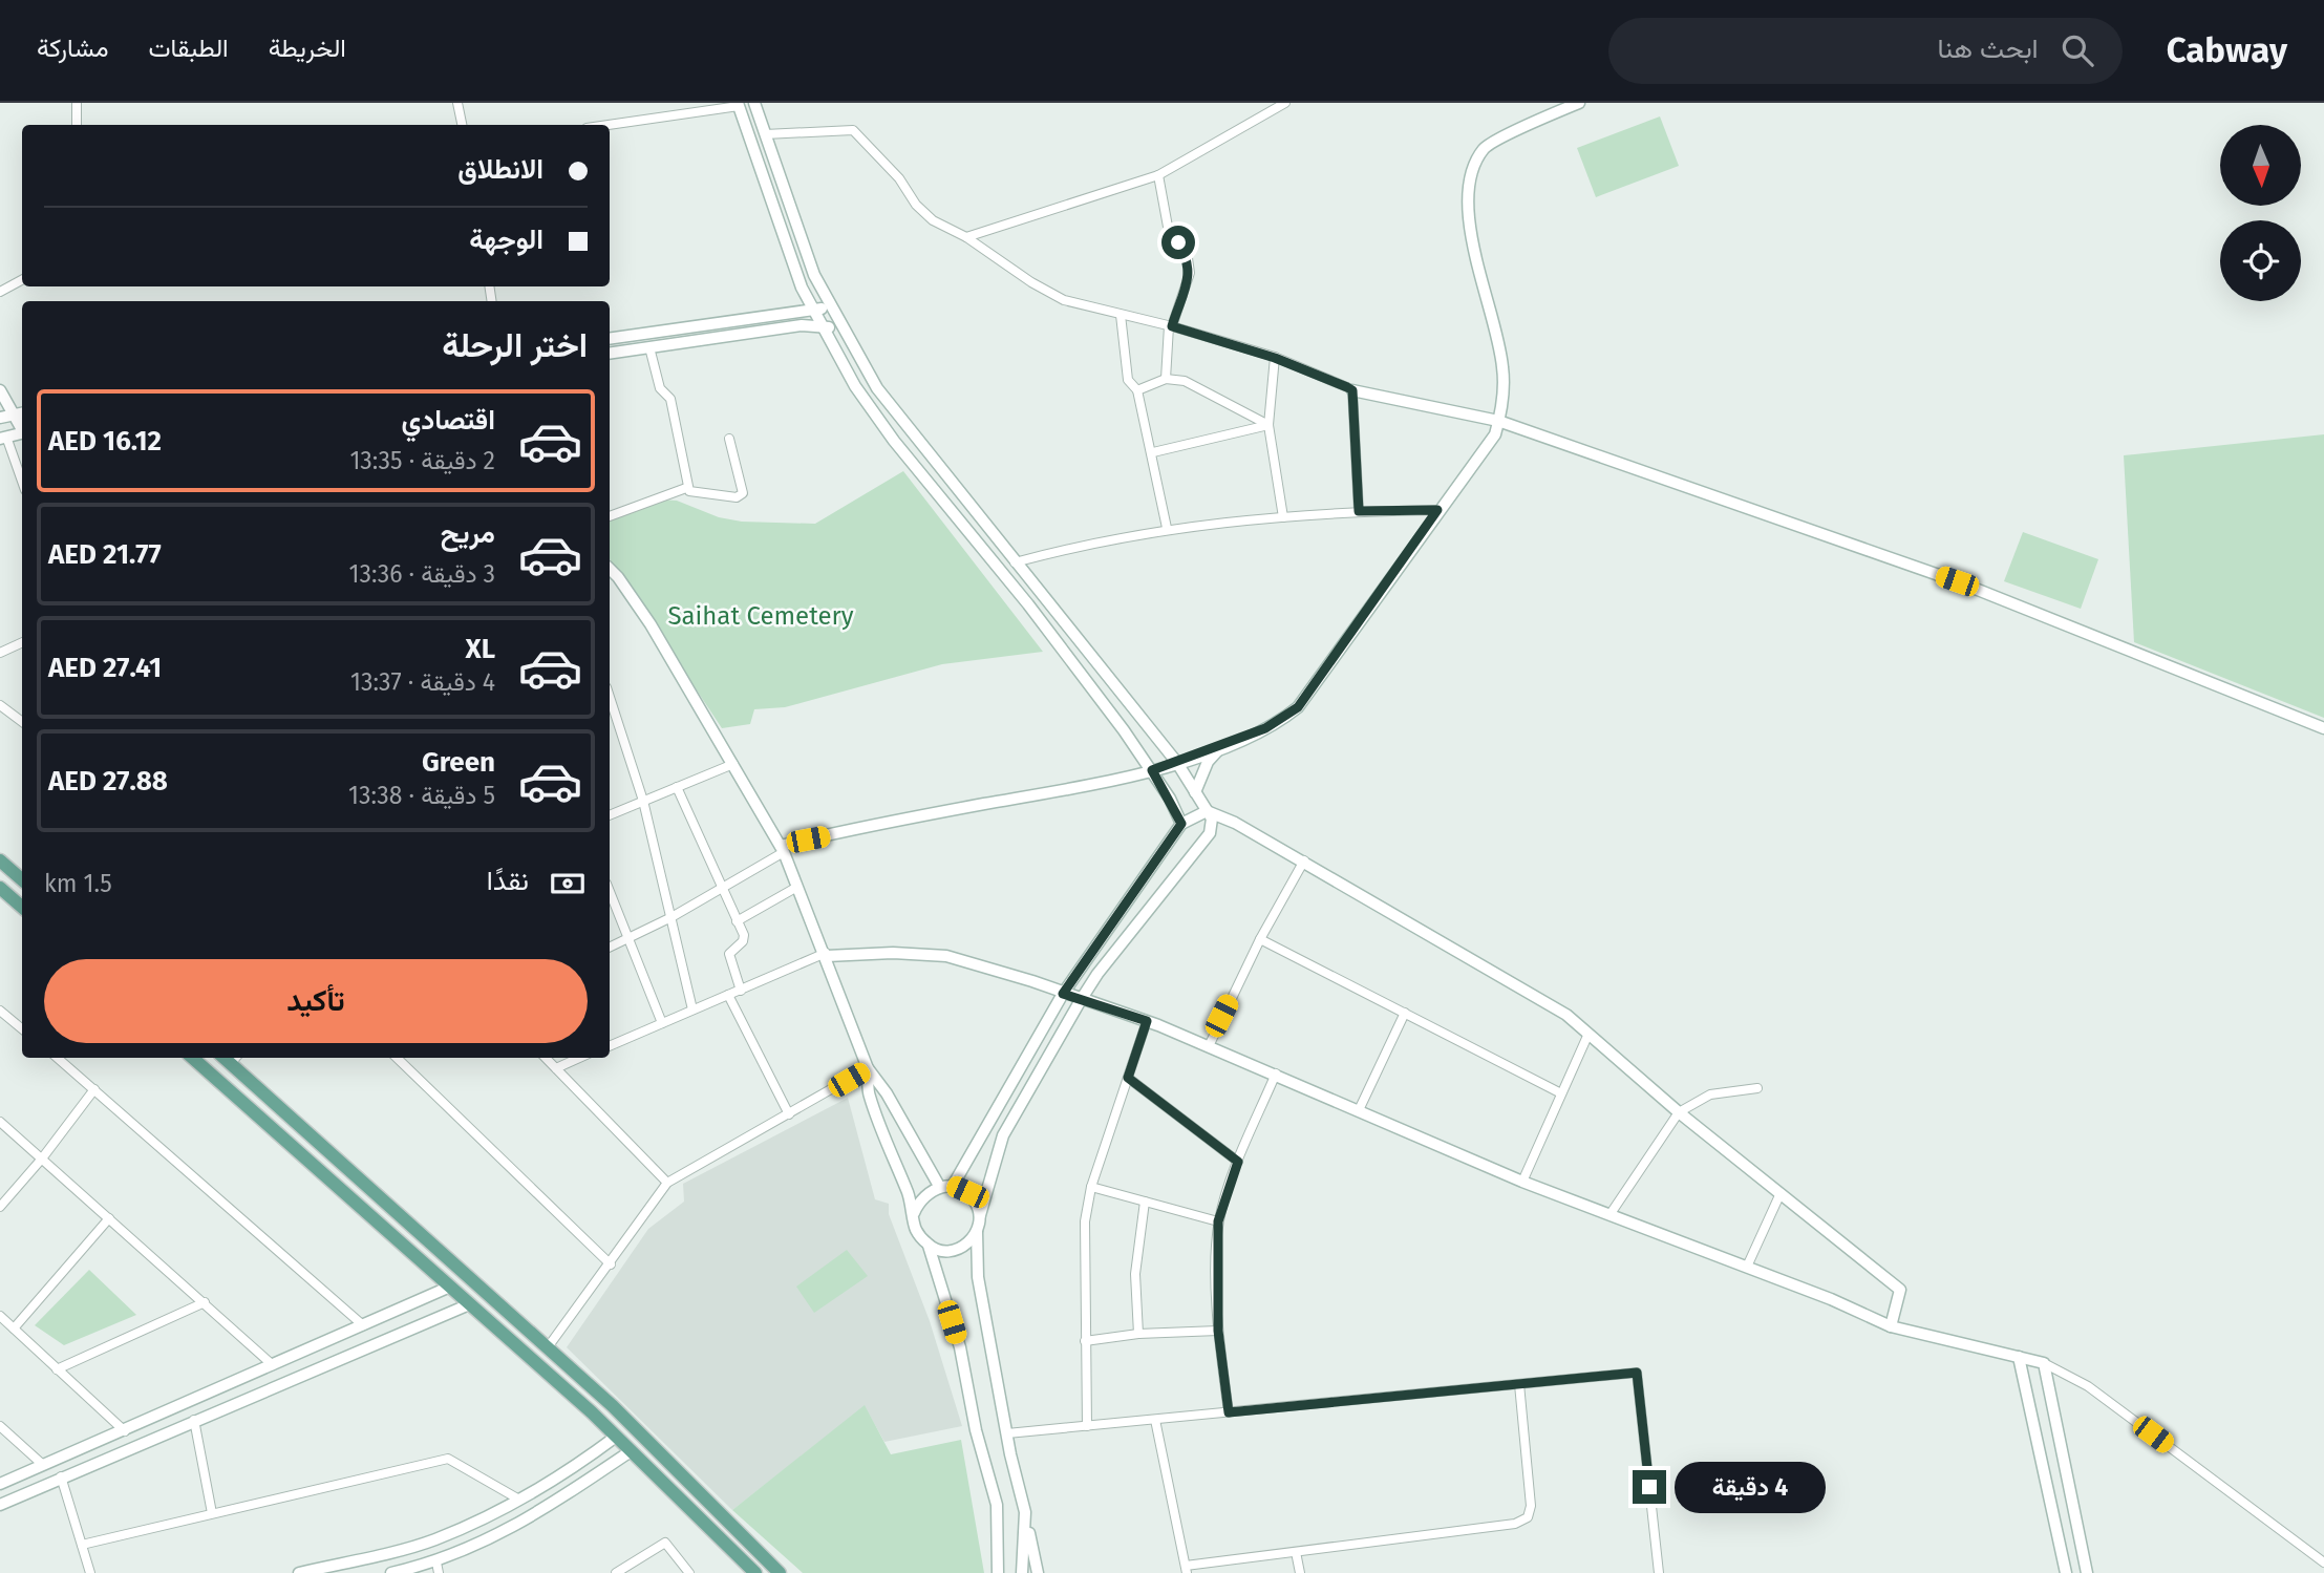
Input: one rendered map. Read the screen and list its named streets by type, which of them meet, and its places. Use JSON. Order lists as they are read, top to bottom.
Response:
{
  "parks": ["Saihat Cemetery"],
  "north": "bottom",
  "page": {
    "header": "Cabway",
    "search": "ابحث هنا",
    "nav": ["الخريطة", "الطبقات", "مشاركة"],
    "banner": ["الانطلاق", "الوجهة"],
    "heading": "اختر الرحلة",
    "list": [
      {
        "name": "اقتصادي",
        "note": "2 دقيقة · 13:35",
        "value": "AED 16.12"
      },
      {
        "name": "مريح",
        "note": "3 دقيقة · 13:36",
        "value": "AED 21.77"
      },
      {
        "name": "XL",
        "note": "4 دقيقة · 13:37",
        "value": "AED 27.41"
      },
      {
        "name": "Green",
        "note": "5 دقيقة · 13:38",
        "value": "AED 27.88"
      }
    ],
    "pay": ["نقدًا", "1.5 km"],
    "buttons": "تأكيد",
    "bubble": "4 دقيقة"
  }
}
